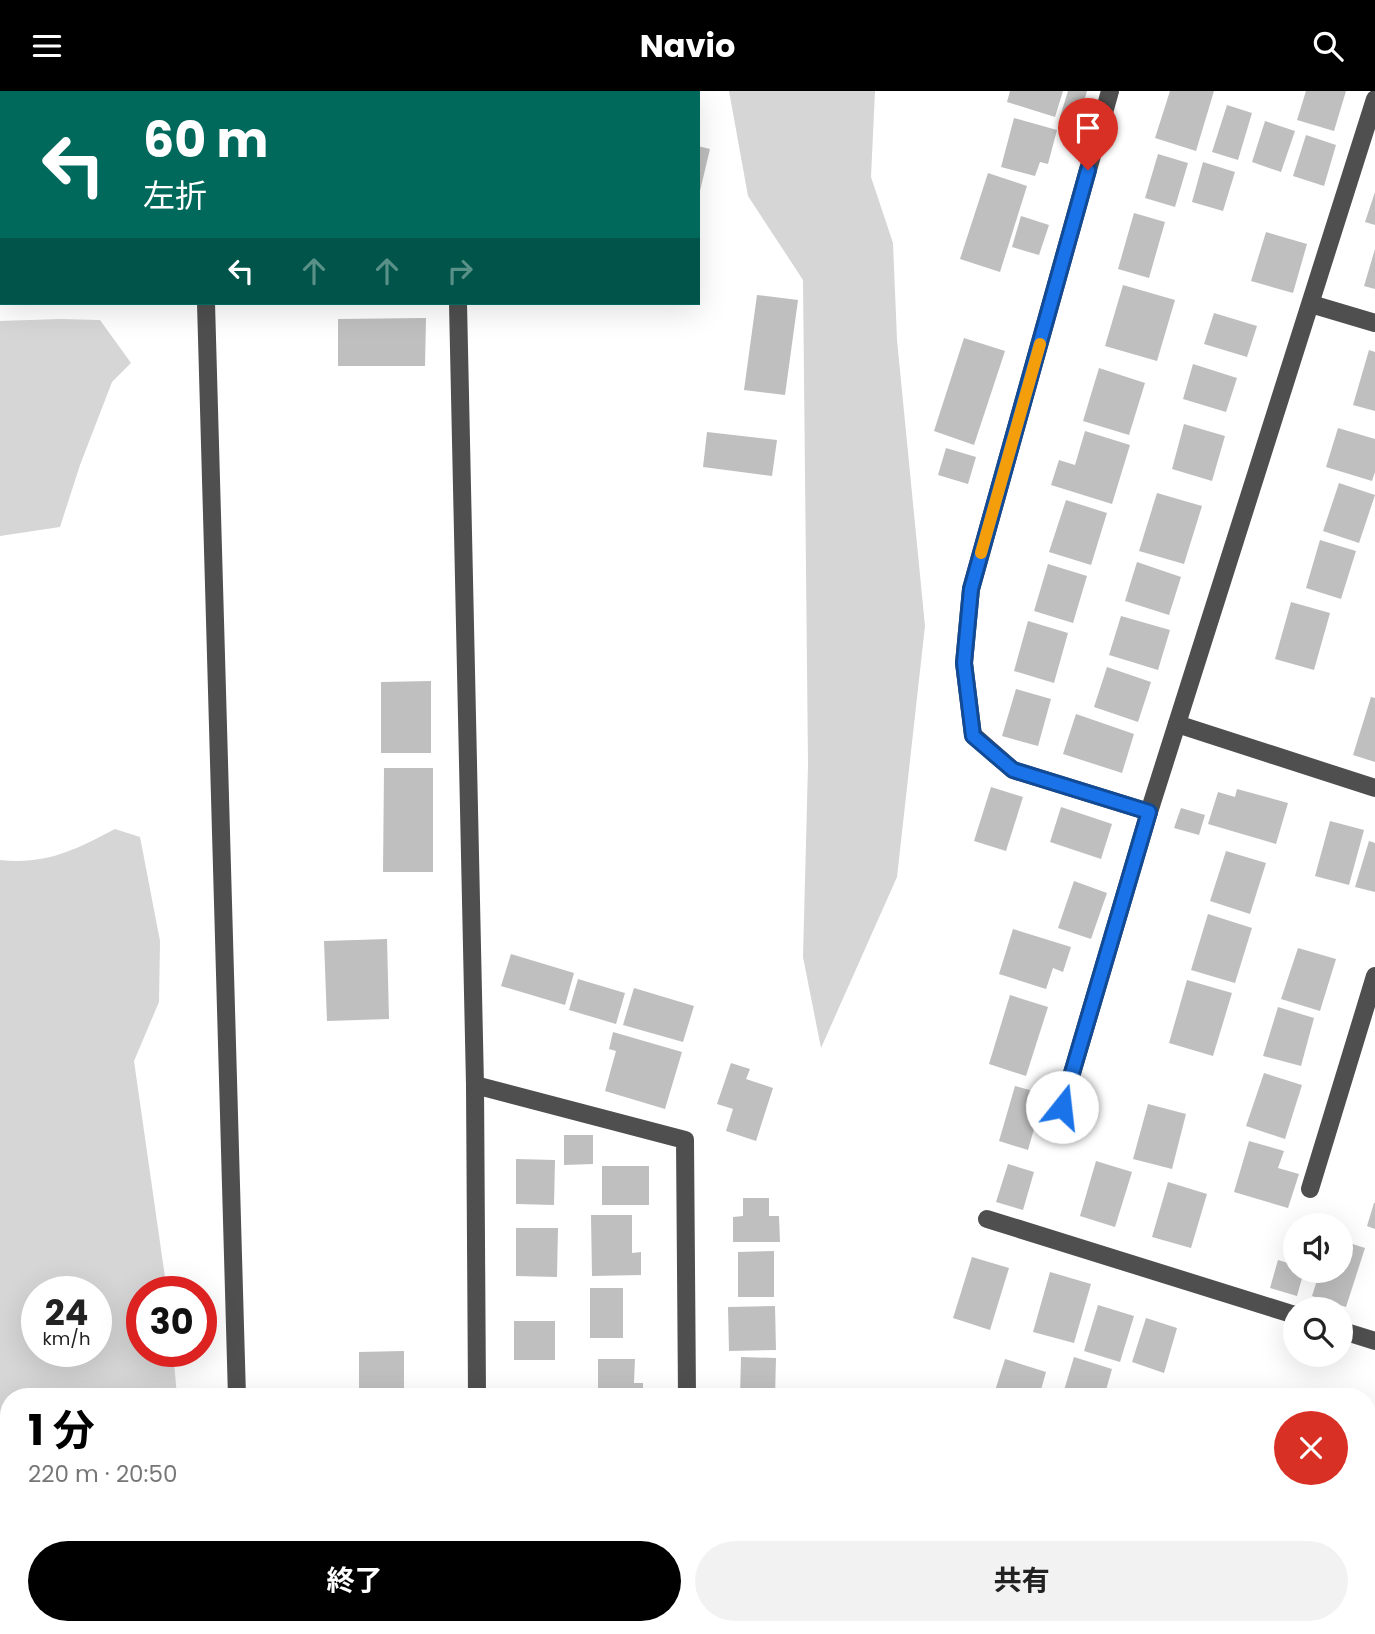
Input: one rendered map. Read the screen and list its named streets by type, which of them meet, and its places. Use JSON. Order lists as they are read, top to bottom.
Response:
{
  "page": {
    "header": "Navio",
    "turn": ["60 m", "左折"],
    "speed": "24 km/h",
    "limit": "30",
    "heading": ["1 分", "220 m · 20:50"],
    "buttons": ["終了", "共有"]
  }
}
